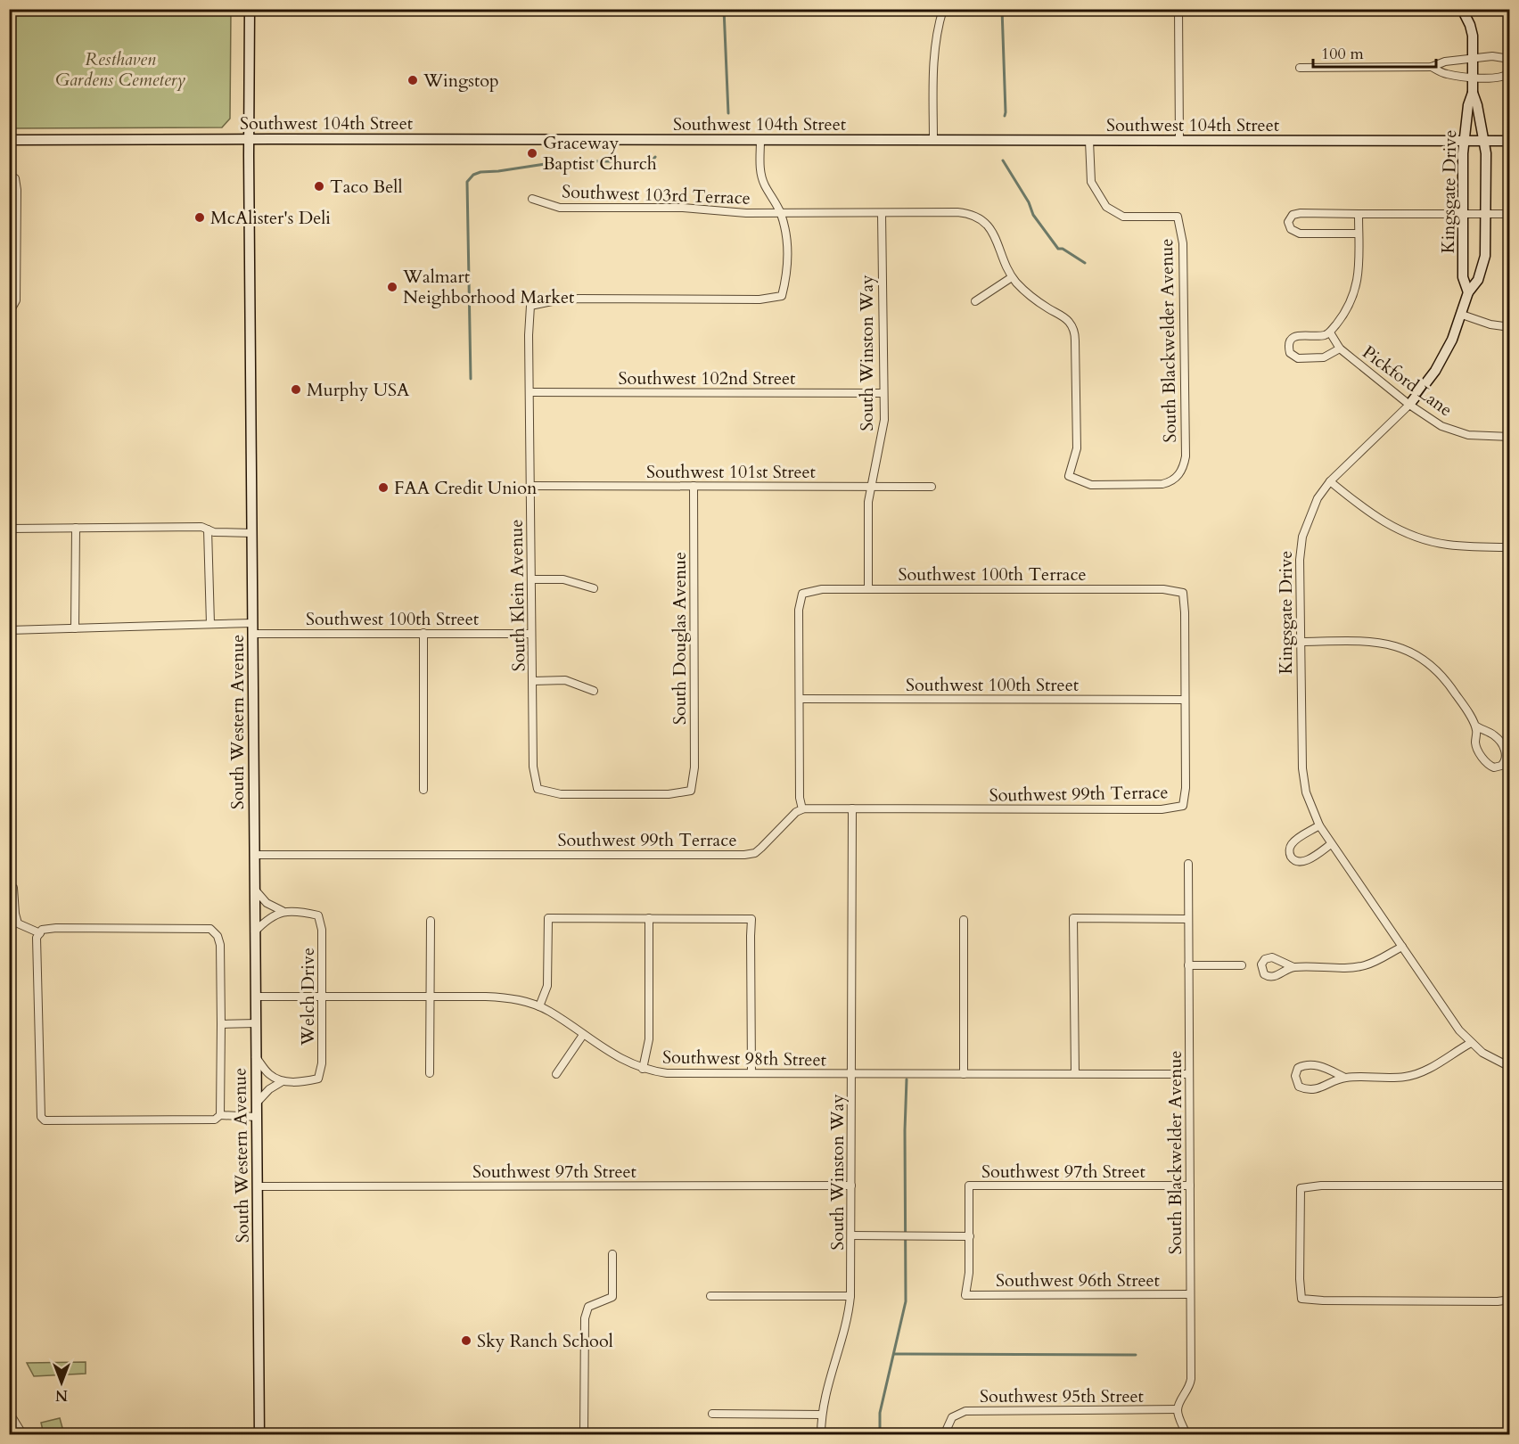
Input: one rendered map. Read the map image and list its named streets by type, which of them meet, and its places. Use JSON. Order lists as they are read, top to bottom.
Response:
{
  "streets": {
    "main road": ["Southwest 104th Street", "Kingsgate Drive", "South Western Avenue"],
    "street": [
      "Southwest 103rd Terrace",
      "South Blackwelder Avenue",
      "South Winston Way",
      "Southwest 102nd Street",
      "Pickford Lane",
      "Southwest 101st Street",
      "Southwest 100th Terrace",
      "South Klein Avenue",
      "Southwest 100th Street",
      "South Douglas Avenue",
      "Southwest 99th Terrace",
      "Welch Drive",
      "Southwest 98th Street",
      "Southwest 97th Street",
      "Southwest 96th Street",
      "Southwest 95th Street"
    ]
  },
  "crossings": [
    ["Southwest 104th Street", "Kingsgate Drive"],
    ["Southwest 104th Street", "South Blackwelder Avenue"],
    ["Southwest 104th Street", "South Western Avenue"],
    ["Kingsgate Drive", "Pickford Lane"],
    ["Southwest 103rd Terrace", "South Blackwelder Avenue"],
    ["Southwest 103rd Terrace", "South Winston Way"],
    ["Southwest 103rd Terrace", "South Klein Avenue"],
    ["South Blackwelder Avenue", "Southwest 98th Street"],
    ["South Blackwelder Avenue", "Southwest 97th Street"],
    ["South Blackwelder Avenue", "Southwest 96th Street"],
    ["South Blackwelder Avenue", "Southwest 95th Street"],
    ["South Winston Way", "Southwest 102nd Street"],
    ["South Winston Way", "Southwest 101st Street"],
    ["South Winston Way", "Southwest 100th Terrace"],
    ["South Winston Way", "Southwest 99th Terrace"],
    ["South Winston Way", "Southwest 98th Street"],
    ["South Winston Way", "Southwest 97th Street"],
    ["Southwest 102nd Street", "South Klein Avenue"],
    ["Southwest 101st Street", "South Klein Avenue"],
    ["Southwest 101st Street", "South Douglas Avenue"],
    ["Southwest 100th Terrace", "Southwest 100th Street"],
    ["Southwest 100th Terrace", "Southwest 99th Terrace"],
    ["South Klein Avenue", "Southwest 100th Street"],
    ["South Klein Avenue", "South Douglas Avenue"],
    ["Southwest 100th Street", "South Western Avenue"],
    ["Southwest 100th Street", "Southwest 99th Terrace"],
    ["South Western Avenue", "Southwest 99th Terrace"],
    ["South Western Avenue", "Southwest 98th Street"],
    ["South Western Avenue", "Southwest 97th Street"],
    ["Welch Drive", "Southwest 98th Street"],
    ["Southwest 97th Street", "Southwest 96th Street"]
  ],
  "parks": ["Resthaven Gardens Cemetery"],
  "places": [
    "Wingstop",
    "Graceway Baptist Church",
    "Taco Bell",
    "McAlister's Deli",
    "Walmart Neighborhood Market",
    "Murphy USA",
    "FAA Credit Union",
    "Sky Ranch School"
  ],
  "scale_bar": "100 m",
  "north": "bottom"
}
